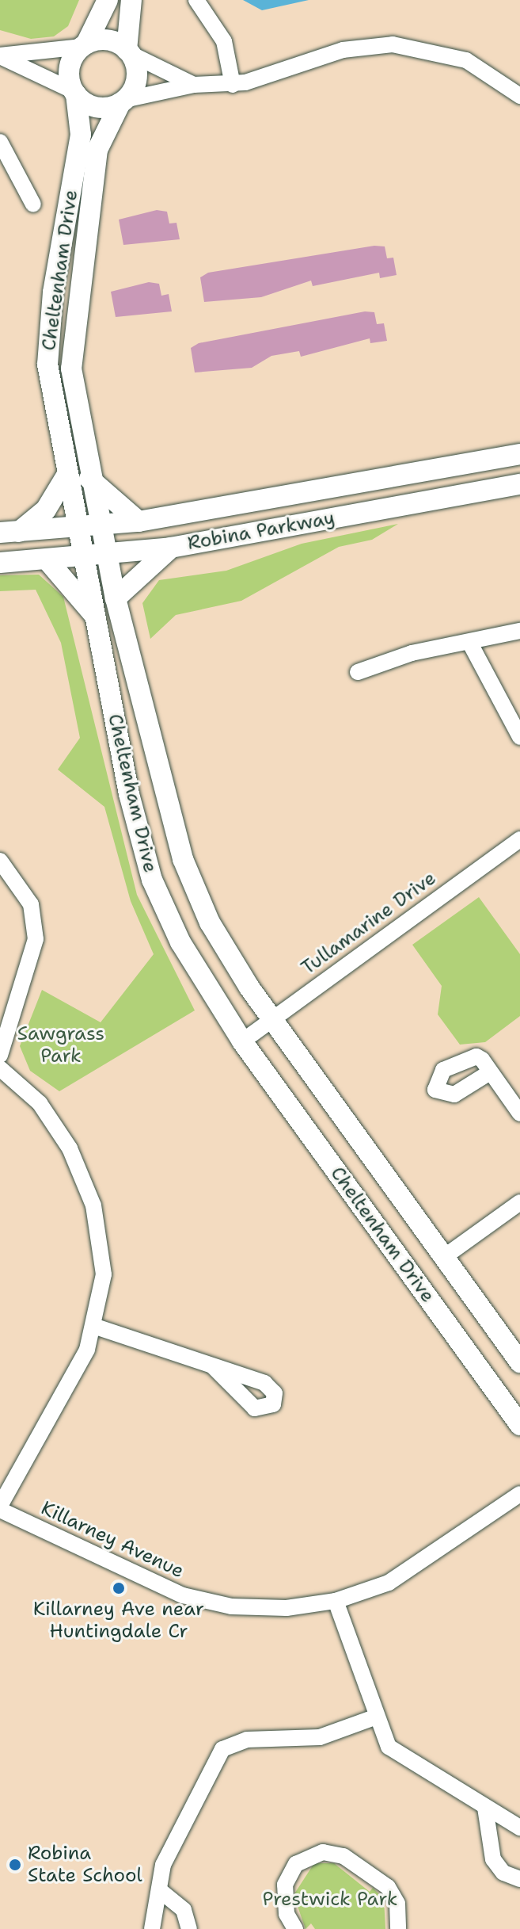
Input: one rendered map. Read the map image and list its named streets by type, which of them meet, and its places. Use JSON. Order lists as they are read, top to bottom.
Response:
{
  "streets": {
    "main road": ["Cheltenham Drive", "Robina Parkway"],
    "street": ["Tullamarine Drive", "Killarney Avenue"]
  },
  "crossings": [
    ["Cheltenham Drive", "Robina Parkway"],
    ["Cheltenham Drive", "Tullamarine Drive"]
  ],
  "parks": ["Sawgrass Park", "Prestwick Park"],
  "places": ["Killarney Ave near Huntingdale Cr", "Robina State School"]
}
